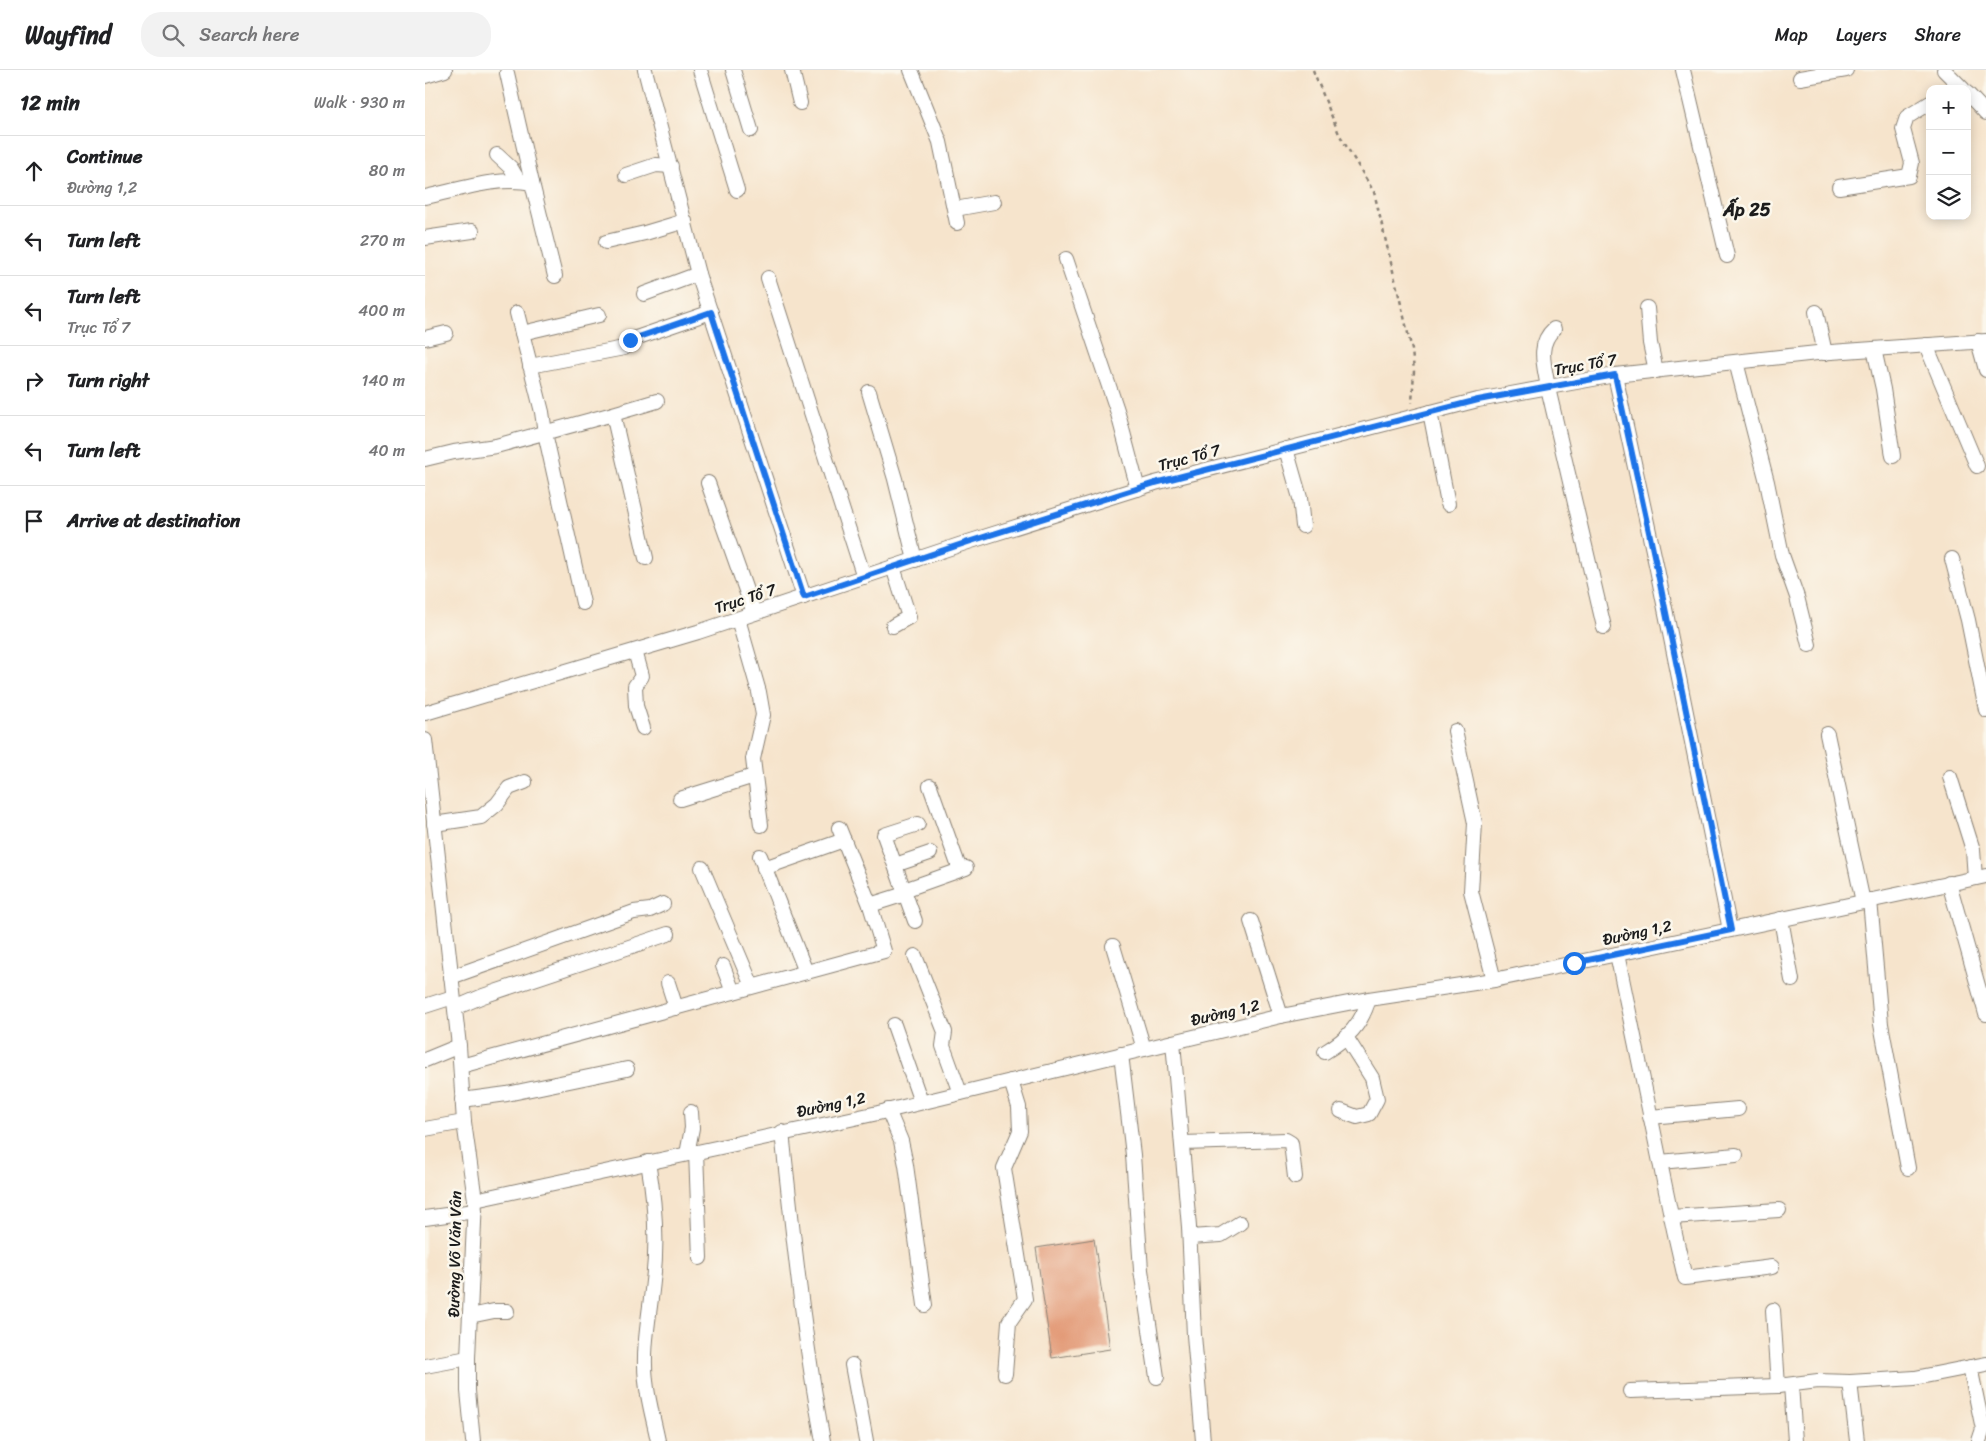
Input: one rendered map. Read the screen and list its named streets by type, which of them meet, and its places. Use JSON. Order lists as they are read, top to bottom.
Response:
{
  "streets": {
    "street": ["Trục Tổ 7", "Đường 1,2", "Đường Võ Văn Vân"]
  },
  "crossings": [
    ["Đường 1,2", "Đường Võ Văn Vân"]
  ],
  "districts": ["Ấp 25"],
  "page": {
    "header": "Wayfind",
    "search": "Search here",
    "nav": ["Map", "Layers", "Share"],
    "heading": ["12 min", "Walk · 930 m"],
    "map_buttons": ["+", "−"],
    "list": [
      ["Continue", "Đường 1,2", "80 m"],
      ["Turn left", "270 m"],
      ["Turn left", "Trục Tổ 7", "400 m"],
      ["Turn right", "140 m"],
      ["Turn left", "40 m"],
      "Arrive at destination"
    ]
  }
}
